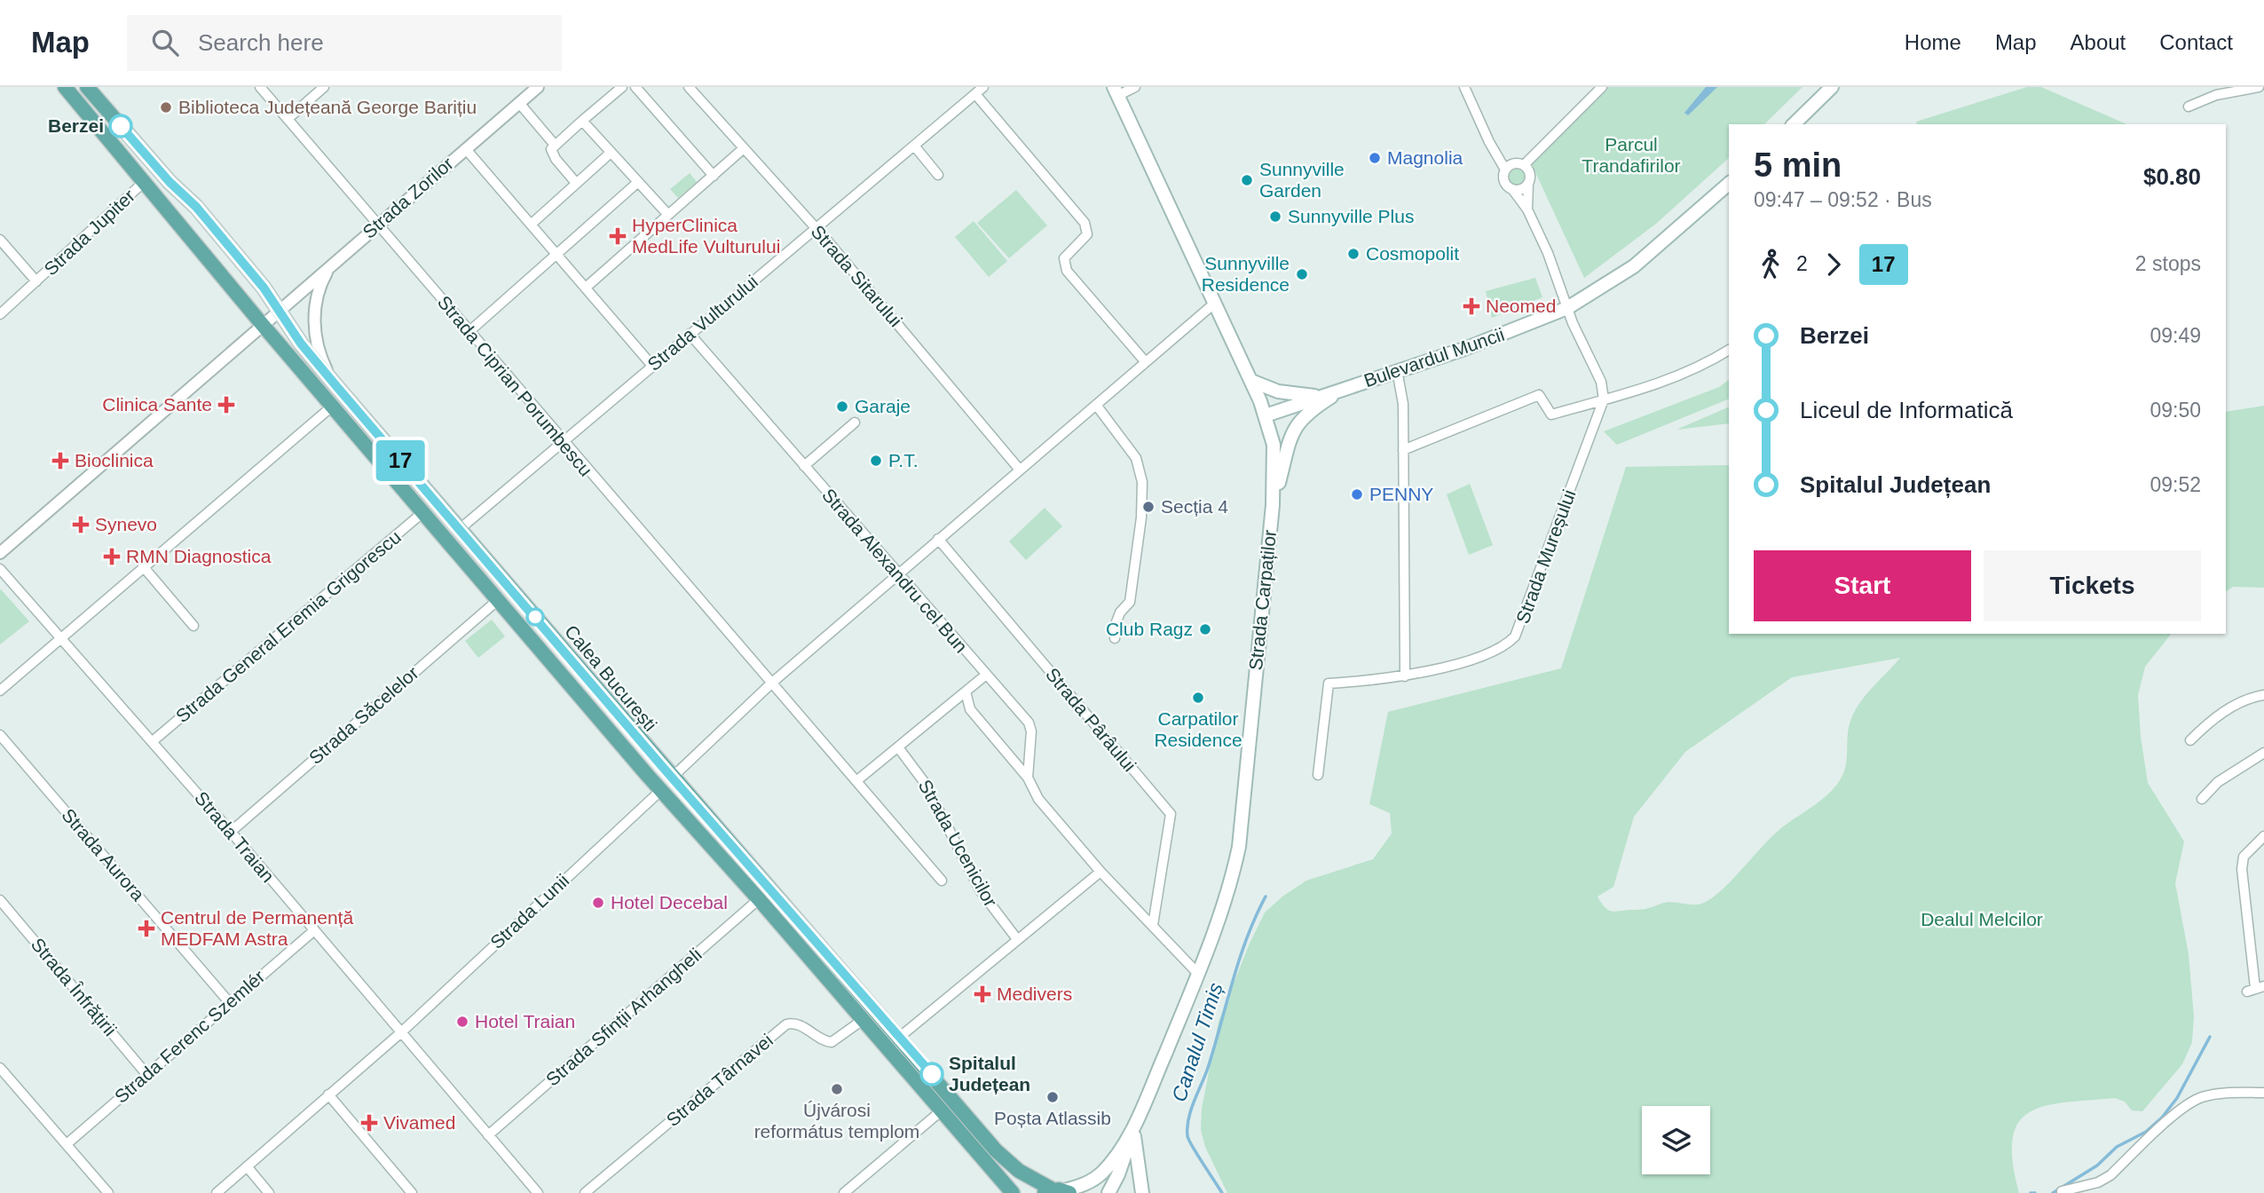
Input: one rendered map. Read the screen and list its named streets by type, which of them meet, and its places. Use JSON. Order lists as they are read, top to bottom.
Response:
{
  "streets": {
    "main road": ["Bulevardul Muncii", "Strada Carpaților", "Calea București"],
    "street": [
      "Strada Zorilor",
      "Strada Jupiter",
      "Strada Sitarului",
      "Strada Vulturului",
      "Strada Ciprian Porumbescu",
      "Strada Mureșului",
      "Strada Alexandru cel Bun",
      "Strada General Eremia Grigorescu",
      "Strada Săcelelor",
      "Strada Pârâului",
      "Strada Traian",
      "Strada Ucenicilor",
      "Strada Aurora",
      "Strada Lunii",
      "Strada Înfrățirii",
      "Strada Sfinții Arhangheli",
      "Strada Ferenc Szemlér",
      "Strada Târnavei"
    ]
  },
  "crossings": [
    ["Strada Zorilor", "Strada Ciprian Porumbescu"],
    ["Strada Zorilor", "Calea București"],
    ["Strada Jupiter", "Calea București"],
    ["Strada Sitarului", "Strada Vulturului"],
    ["Strada Vulturului", "Strada Ciprian Porumbescu"],
    ["Strada Vulturului", "Strada Alexandru cel Bun"],
    ["Strada Vulturului", "Calea București"],
    ["Bulevardul Muncii", "Strada Carpaților"],
    ["Strada Carpaților", "Calea București"],
    ["Strada General Eremia Grigorescu", "Calea București"],
    ["Strada General Eremia Grigorescu", "Strada Traian"],
    ["Calea București", "Strada Săcelelor"],
    ["Calea București", "Strada Lunii"],
    ["Calea București", "Strada Sfinții Arhangheli"],
    ["Calea București", "Strada Târnavei"],
    ["Strada Săcelelor", "Strada Traian"],
    ["Strada Traian", "Strada Lunii"],
    ["Strada Traian", "Strada Sfinții Arhangheli"],
    ["Strada Traian", "Strada Ferenc Szemlér"],
    ["Strada Aurora", "Strada Ferenc Szemlér"],
    ["Strada Înfrățirii", "Strada Ferenc Szemlér"]
  ],
  "water": ["Canalul Timiș"],
  "parks": ["Parcul Trandafirilor", "Dealul Melcilor"],
  "places": {
    "other": [
      "Biblioteca Județeană George Barițiu",
      "Berzei",
      "Magnolia",
      "Sunnyville Garden",
      "Sunnyville Plus",
      "Cosmopolit",
      "Sunnyville Residence",
      "Garaje",
      "P.T.",
      "PENNY",
      "Secția 4",
      "Club Ragz",
      "Carpatilor Residence",
      "Hotel Decebal",
      "Hotel Traian",
      "Spitalul Județean",
      "Újvárosi református templom",
      "Poșta Atlassib"
    ],
    "health": [
      "HyperClinica MedLife Vulturului",
      "Neomed",
      "Clinica Sante",
      "Bioclinica",
      "Synevo",
      "RMN Diagnostica",
      "Centrul de Permanență MEDFAM Astra",
      "Medivers",
      "Vivamed"
    ]
  },
  "lines": ["bus line 17"],
  "page": {
    "header": "Map",
    "search": "Search here",
    "nav": [
      "Home",
      "Map",
      "About",
      "Contact"
    ],
    "on_map": "17",
    "heading": ["5 min", "09:47 – 09:52 · Bus", "$0.80"],
    "legs": ["2", "17", "2 stops"],
    "list": [
      {
        "name": "Berzei",
        "value": "09:49"
      },
      {
        "name": "Liceul de Informatică",
        "value": "09:50"
      },
      {
        "name": "Spitalul Județean",
        "value": "09:52"
      }
    ],
    "buttons": ["Start", "Tickets"]
  }
}
